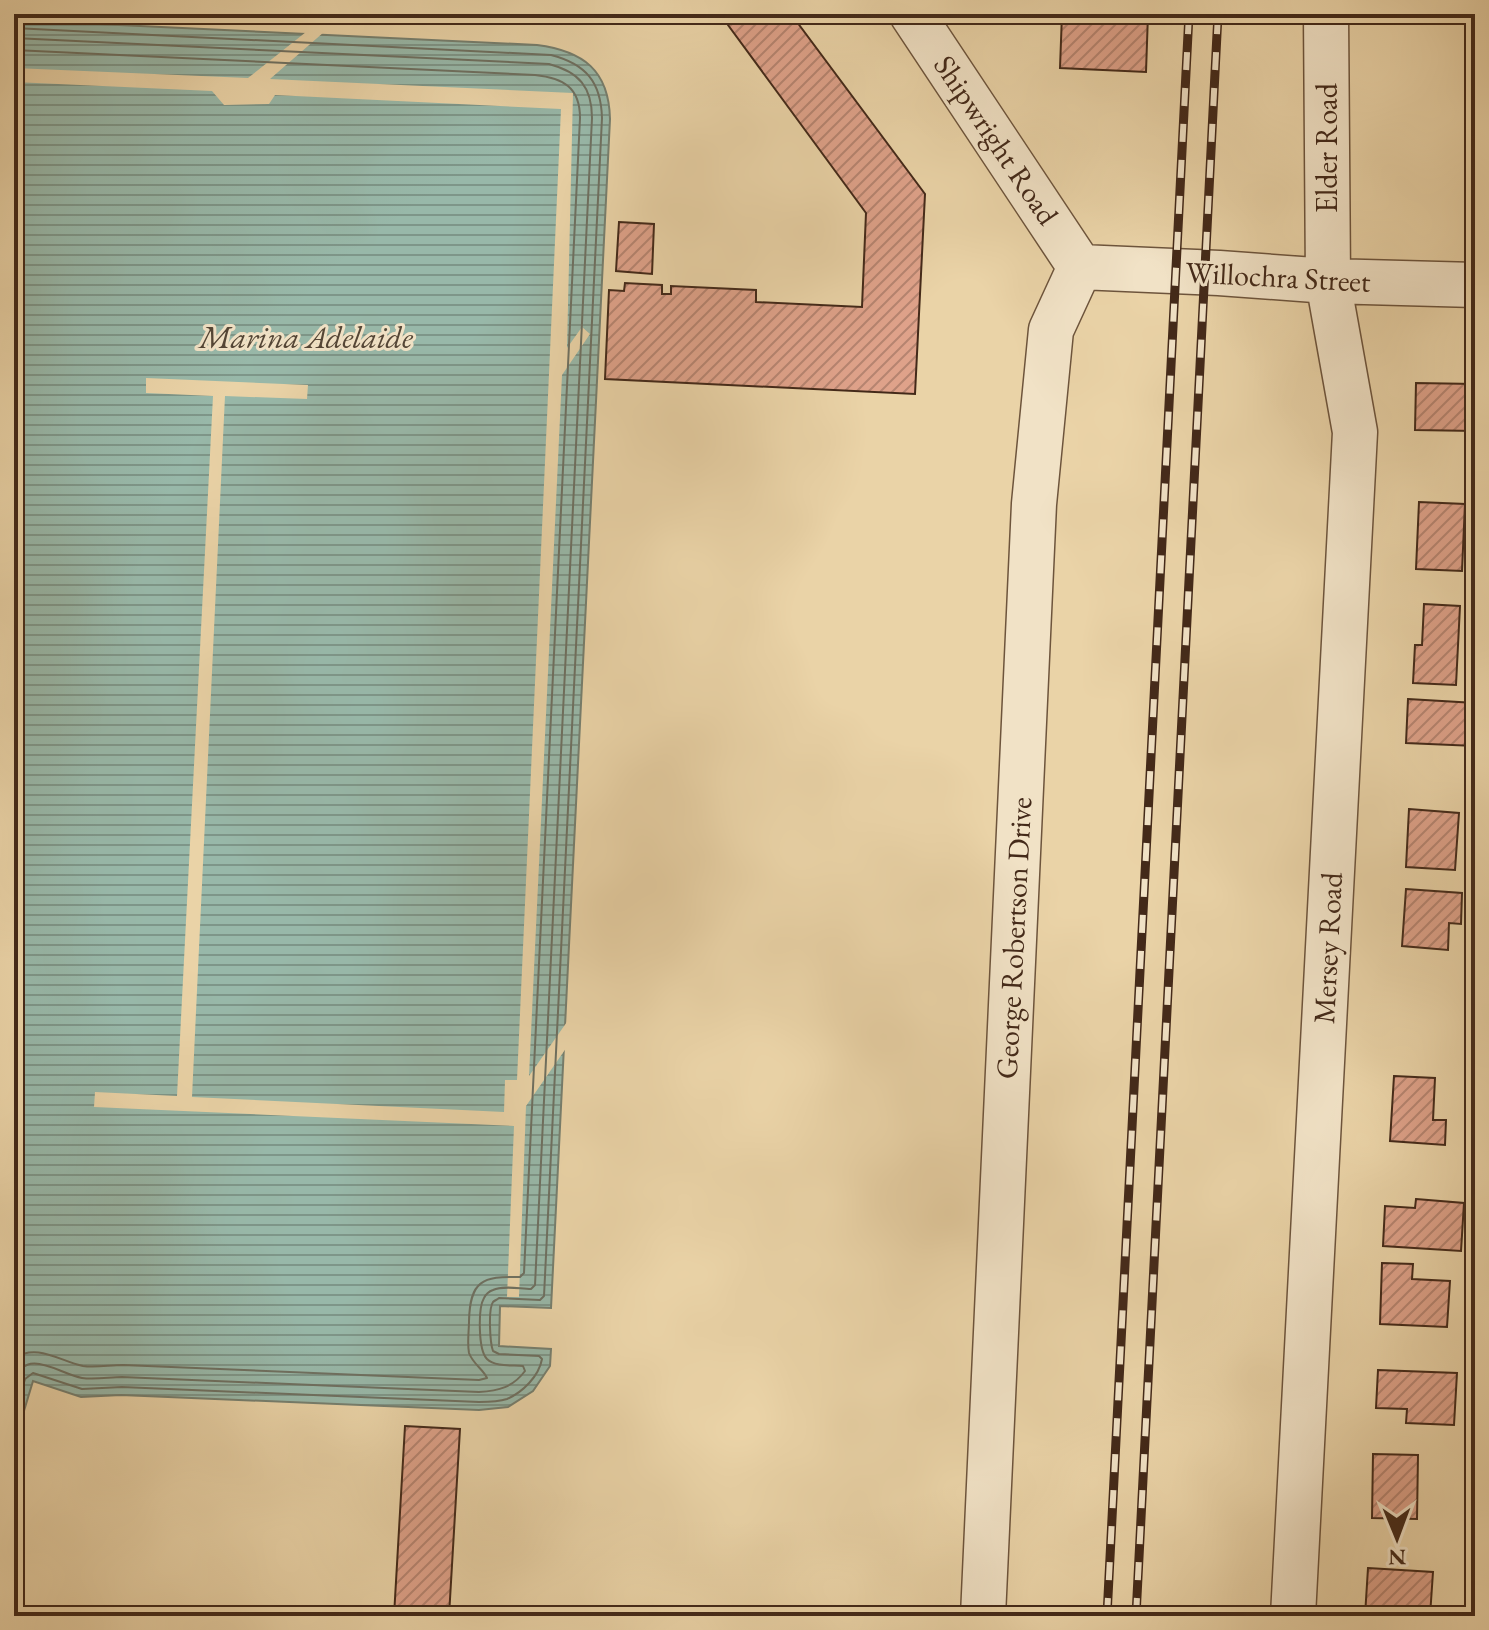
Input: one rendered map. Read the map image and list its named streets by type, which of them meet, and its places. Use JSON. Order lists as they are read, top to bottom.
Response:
{
  "streets": {
    "street": [
      "Shipwright Road",
      "Elder Road",
      "Willochra Street",
      "George Robertson Drive",
      "Mersey Road"
    ]
  },
  "crossings": [
    ["Shipwright Road", "Willochra Street"],
    ["Shipwright Road", "George Robertson Drive"],
    ["Elder Road", "Willochra Street"],
    ["Elder Road", "Mersey Road"],
    ["Willochra Street", "George Robertson Drive"],
    ["Willochra Street", "Mersey Road"]
  ],
  "water": ["Marina Adelaide"],
  "north": "bottom"
}
